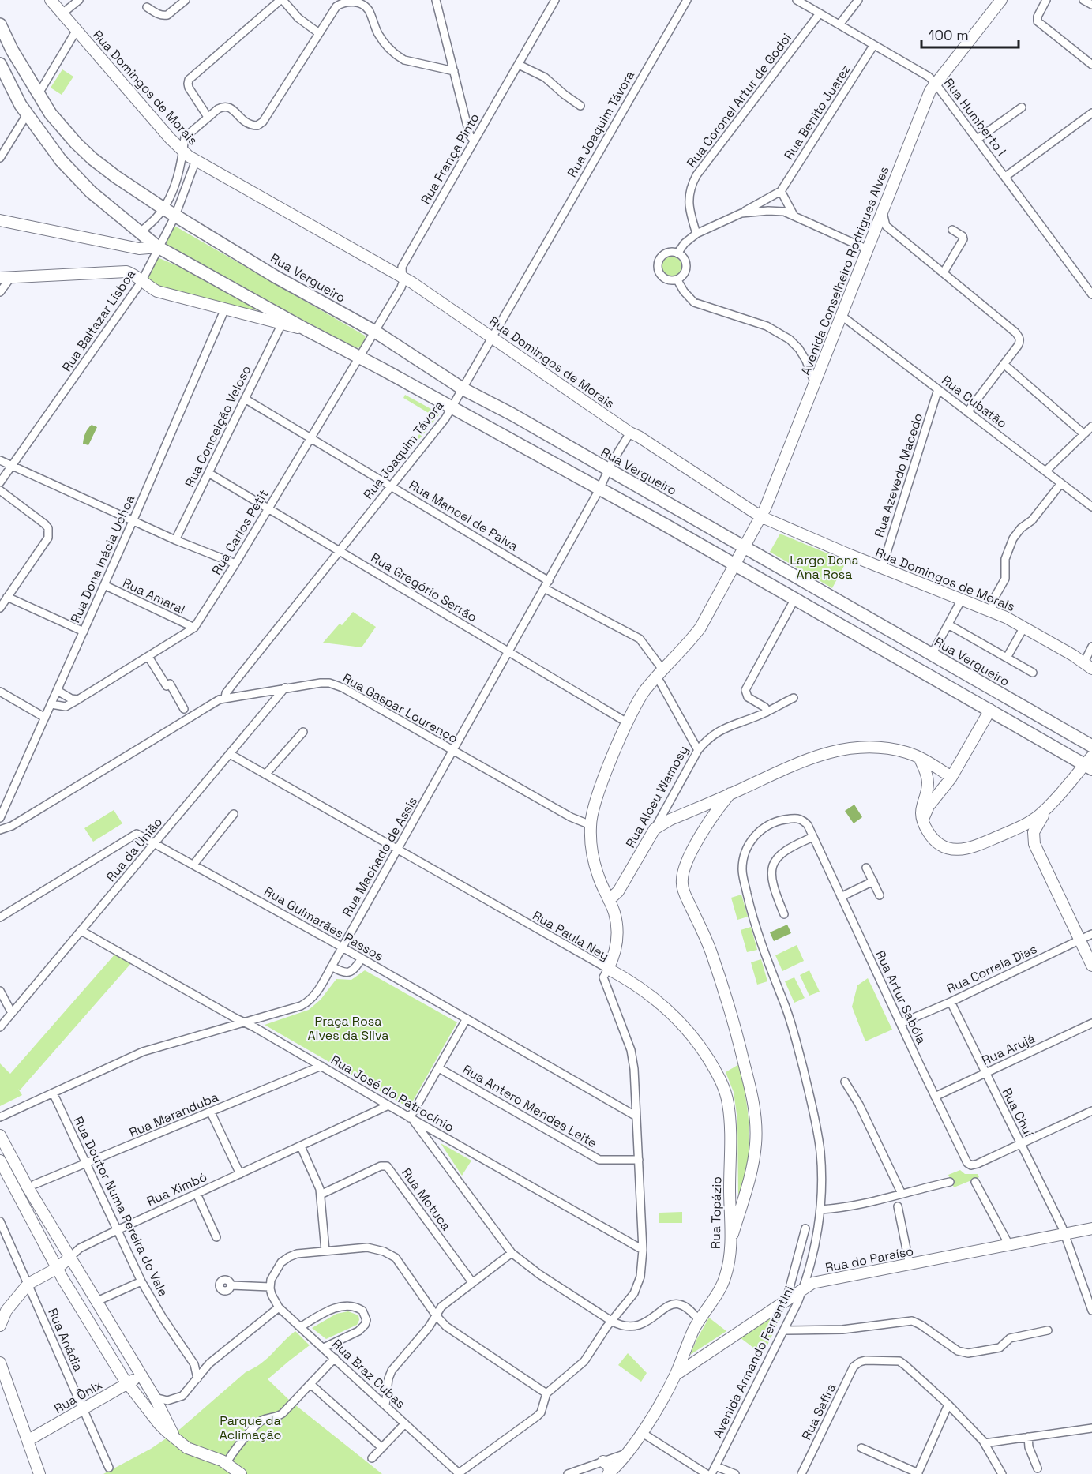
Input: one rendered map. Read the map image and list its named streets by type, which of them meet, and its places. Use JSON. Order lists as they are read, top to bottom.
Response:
{
  "streets": {
    "main road": ["Rua Vergueiro"],
    "street": [
      "Rua Domingos de Morais",
      "Rua Coronel Artur de Godoi",
      "Rua Benito Juarez",
      "Rua Humberto I",
      "Rua Joaquim Távora",
      "Rua França Pinto",
      "Avenida Conselheiro Rodrigues Alves",
      "Rua Baltazar Lisboa",
      "Rua Cubatão",
      "Rua Conceição Veloso",
      "Rua Azevedo Macedo",
      "Rua Manoel de Paiva",
      "Rua Carlos Petit",
      "Rua Dona Inácia Uchoa",
      "Rua Gregório Serrão",
      "Rua Amaral",
      "Rua Gaspar Lourenço",
      "Rua Alceu Wamosy",
      "Rua da União",
      "Rua Machado de Assis",
      "Rua Guimarães Passos",
      "Rua Paula Ney",
      "Rua Correia Dias",
      "Rua Artur Sabóia",
      "Rua Arujá",
      "Rua José do Patrocínio",
      "Rua Antero Mendes Leite",
      "Rua Chuí",
      "Rua Maranduba",
      "Rua Ximbó",
      "Rua Motuca",
      "Rua Doutor Numa Pereira do Vale",
      "Rua Topázio",
      "Rua do Paraíso",
      "Rua Anádia",
      "Avenida Armando Ferrentini",
      "Rua Braz Cubas",
      "Rua Ônix",
      "Rua Safira"
    ]
  },
  "crossings": [
    ["Rua Domingos de Morais", "Rua Joaquim Távora"],
    ["Rua Domingos de Morais", "Rua França Pinto"],
    ["Rua Domingos de Morais", "Avenida Conselheiro Rodrigues Alves"],
    ["Rua Domingos de Morais", "Rua Baltazar Lisboa"],
    ["Rua Domingos de Morais", "Rua Azevedo Macedo"],
    ["Rua Domingos de Morais", "Rua Machado de Assis"],
    ["Rua Coronel Artur de Godoi", "Rua Humberto I"],
    ["Rua Benito Juarez", "Rua Humberto I"],
    ["Rua Humberto I", "Avenida Conselheiro Rodrigues Alves"],
    ["Rua Joaquim Távora", "Rua Vergueiro"],
    ["Rua Joaquim Távora", "Rua Manoel de Paiva"],
    ["Rua Joaquim Távora", "Rua Gregório Serrão"],
    ["Rua Joaquim Távora", "Rua Gaspar Lourenço"],
    ["Rua França Pinto", "Rua Vergueiro"],
    ["Rua França Pinto", "Rua Carlos Petit"],
    ["Avenida Conselheiro Rodrigues Alves", "Rua Vergueiro"],
    ["Avenida Conselheiro Rodrigues Alves", "Rua Cubatão"],
    ["Avenida Conselheiro Rodrigues Alves", "Rua Gregório Serrão"],
    ["Avenida Conselheiro Rodrigues Alves", "Rua Gaspar Lourenço"],
    ["Rua Vergueiro", "Rua Baltazar Lisboa"],
    ["Rua Vergueiro", "Rua Carlos Petit"],
    ["Rua Vergueiro", "Rua Machado de Assis"],
    ["Rua Cubatão", "Rua Azevedo Macedo"],
    ["Rua Conceição Veloso", "Rua Manoel de Paiva"],
    ["Rua Conceição Veloso", "Rua Gregório Serrão"],
    ["Rua Manoel de Paiva", "Rua Carlos Petit"],
    ["Rua Manoel de Paiva", "Rua Machado de Assis"],
    ["Rua Carlos Petit", "Rua Dona Inácia Uchoa"],
    ["Rua Carlos Petit", "Rua Gregório Serrão"],
    ["Rua Carlos Petit", "Rua Amaral"],
    ["Rua Dona Inácia Uchoa", "Rua Amaral"],
    ["Rua Gregório Serrão", "Rua Machado de Assis"],
    ["Rua Gaspar Lourenço", "Rua da União"],
    ["Rua Gaspar Lourenço", "Rua Machado de Assis"],
    ["Rua da União", "Rua Guimarães Passos"],
    ["Rua da União", "Rua Paula Ney"],
    ["Rua da União", "Rua José do Patrocínio"],
    ["Rua Machado de Assis", "Rua Guimarães Passos"],
    ["Rua Machado de Assis", "Rua Paula Ney"],
    ["Rua Machado de Assis", "Rua José do Patrocínio"],
    ["Rua Machado de Assis", "Rua Doutor Numa Pereira do Vale"],
    ["Rua Guimarães Passos", "Rua Paula Ney"],
    ["Rua Paula Ney", "Rua José do Patrocínio"],
    ["Rua Paula Ney", "Rua Antero Mendes Leite"],
    ["Rua Paula Ney", "Rua Topázio"],
    ["Rua Correia Dias", "Rua Artur Sabóia"],
    ["Rua Correia Dias", "Rua Chuí"],
    ["Rua Artur Sabóia", "Rua Arujá"],
    ["Rua Artur Sabóia", "Rua Chuí"],
    ["Rua Artur Sabóia", "Avenida Armando Ferrentini"],
    ["Rua Arujá", "Rua Chuí"],
    ["Rua José do Patrocínio", "Rua Maranduba"],
    ["Rua José do Patrocínio", "Rua Ximbó"],
    ["Rua Chuí", "Rua do Paraíso"],
    ["Rua Maranduba", "Rua Doutor Numa Pereira do Vale"],
    ["Rua Ximbó", "Rua Doutor Numa Pereira do Vale"],
    ["Rua Ximbó", "Rua Anádia"],
    ["Rua Topázio", "Rua do Paraíso"],
    ["Rua do Paraíso", "Avenida Armando Ferrentini"],
    ["Rua Anádia", "Rua Ônix"]
  ],
  "parks": ["Largo Dona Ana Rosa", "Praça Rosa Alves da Silva", "Parque da Aclimação"],
  "scale_bar": "100 m"
}
